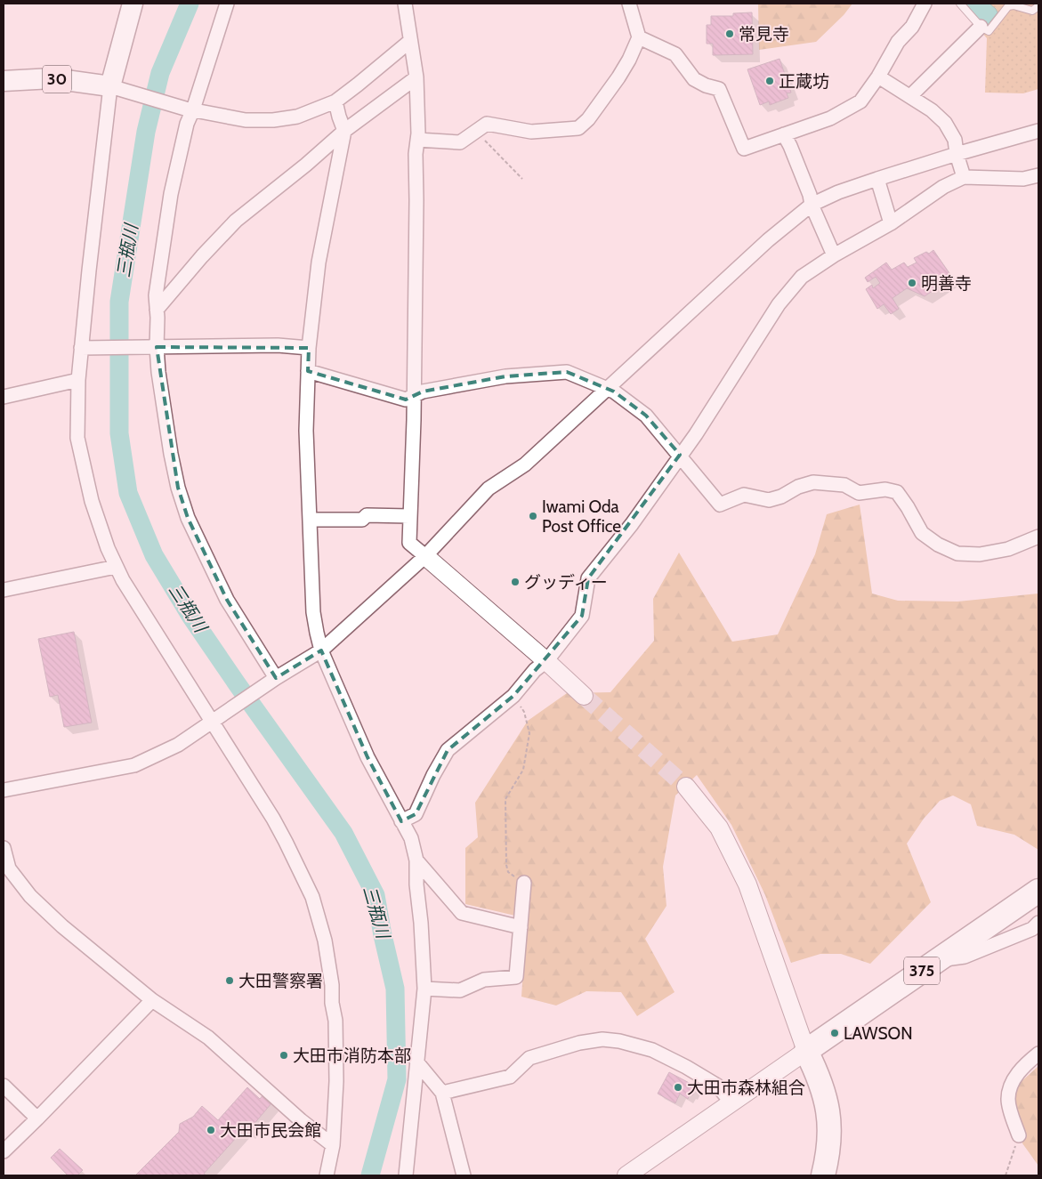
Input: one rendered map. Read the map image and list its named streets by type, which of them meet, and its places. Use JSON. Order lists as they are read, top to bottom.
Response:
{
  "streets": {
    "highway": ["375"],
    "main road": ["30"]
  },
  "water": ["三瓶川"],
  "places": [
    "常見寺",
    "正蔵坊",
    "明善寺",
    "Iwami Oda Post Office",
    "グッディー",
    "大田警察署",
    "LAWSON",
    "大田市消防本部",
    "大田市森林組合",
    "大田市民会館"
  ]
}
